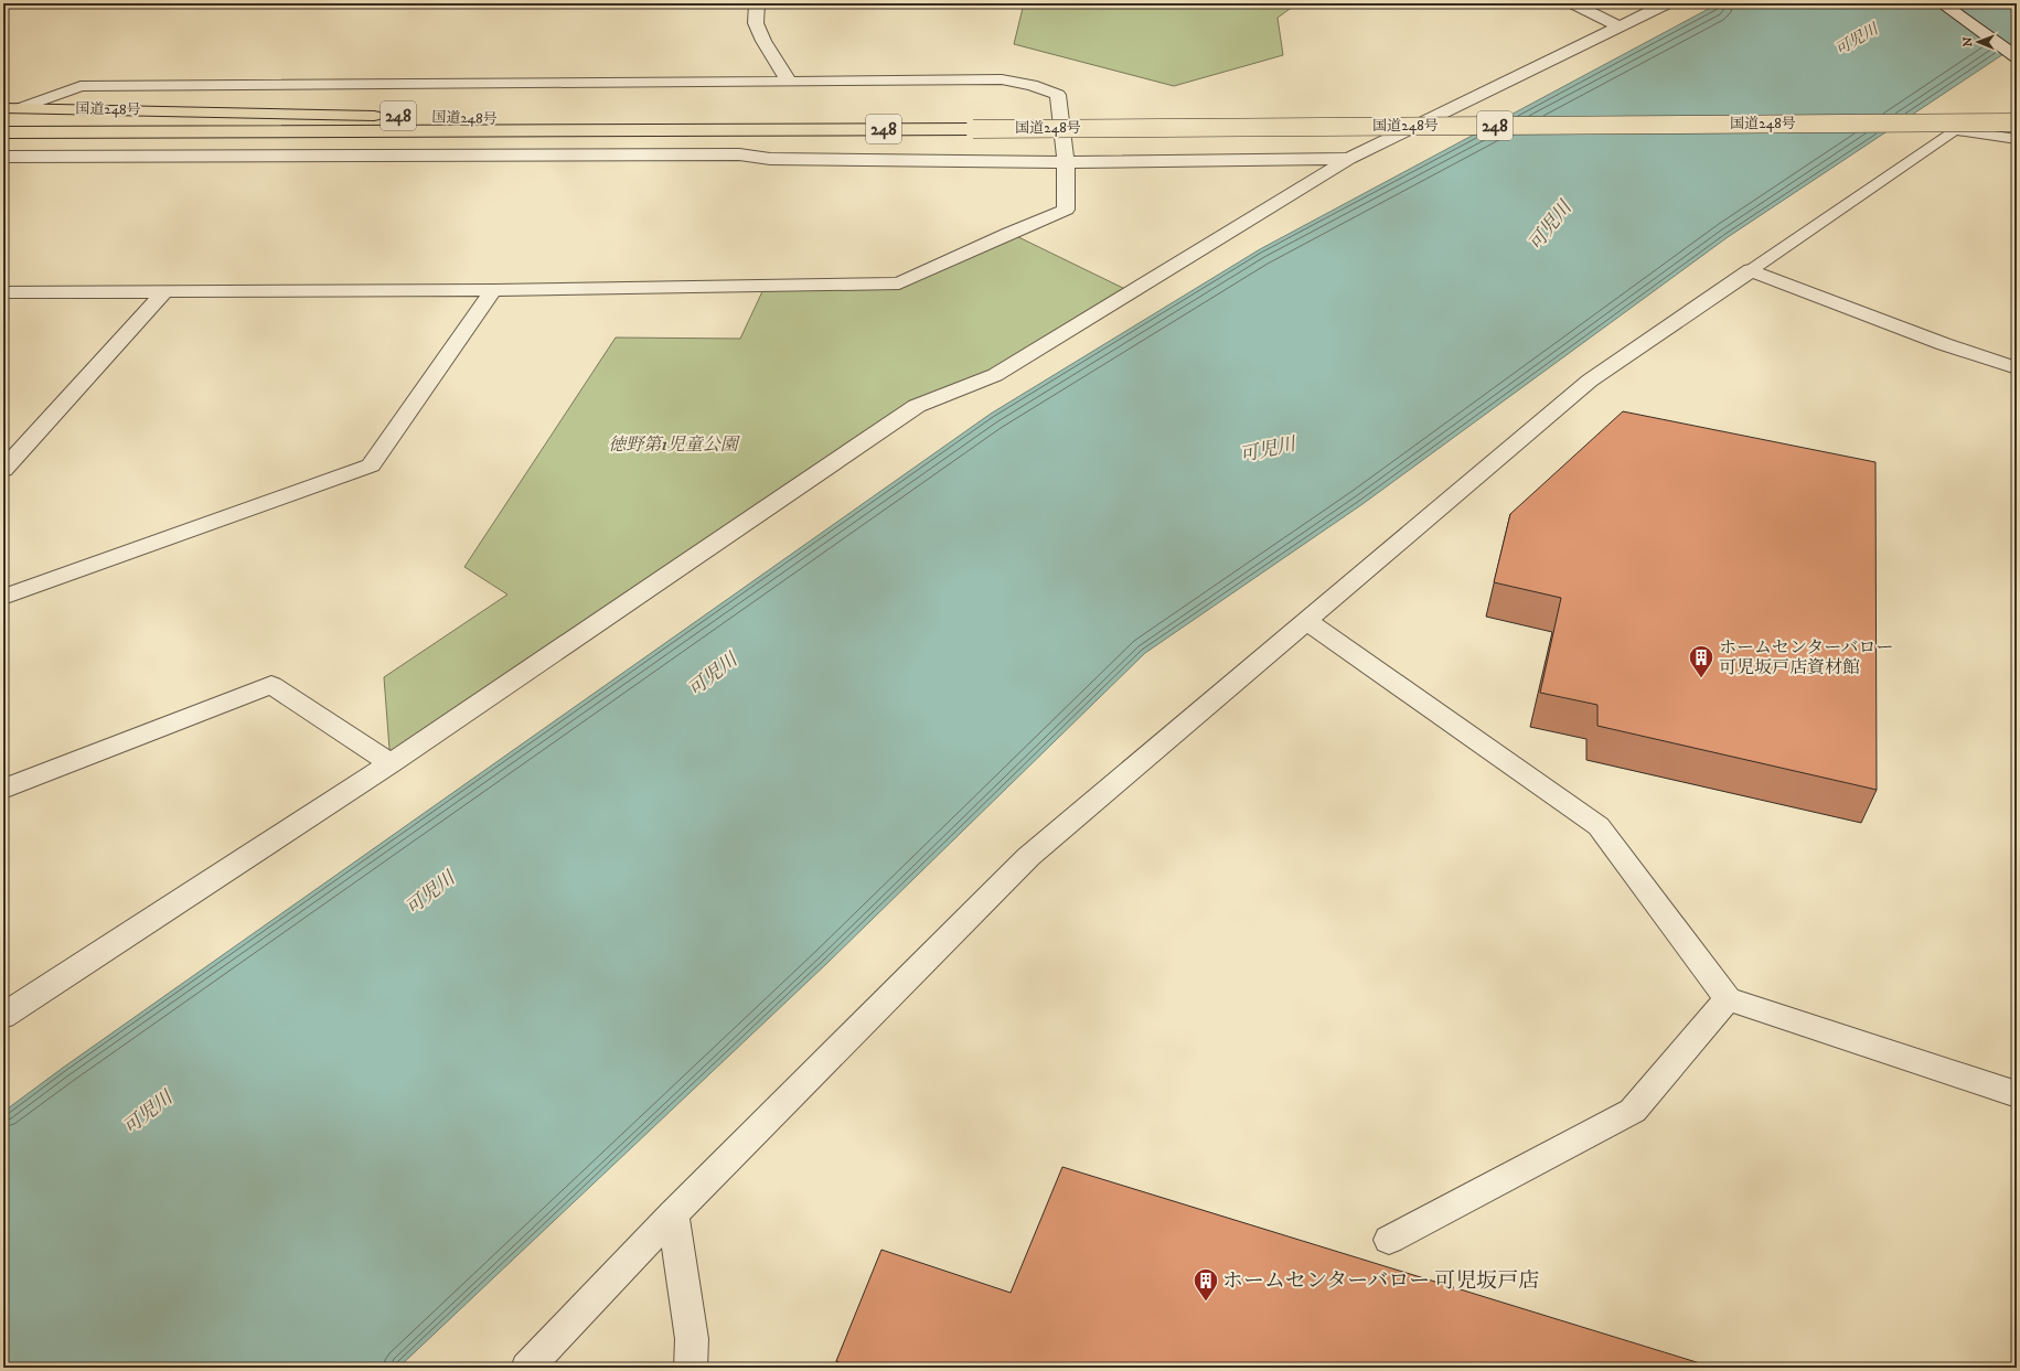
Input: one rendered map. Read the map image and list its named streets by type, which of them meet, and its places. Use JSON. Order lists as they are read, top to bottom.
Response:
{
  "streets": {
    "highway": ["国道248号", "248"]
  },
  "water": ["可児川"],
  "parks": ["徳野第1児童公園"],
  "places": {
    "building": ["ホームセンターバロー 可児坂戸店資材館", "ホームセンターバロー 可児坂戸店"]
  },
  "north": "left"
}
